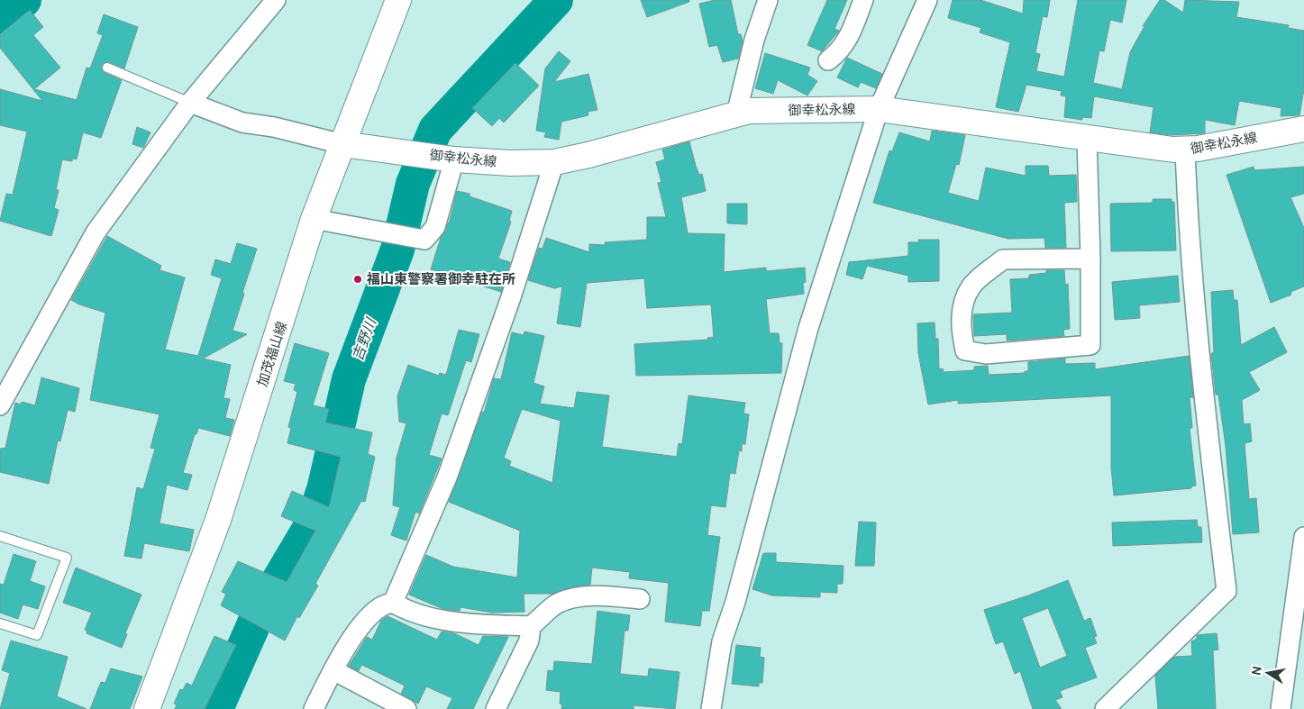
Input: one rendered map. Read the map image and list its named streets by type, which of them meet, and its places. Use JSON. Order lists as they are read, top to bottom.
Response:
{
  "streets": {
    "main road": ["御幸松永線", "加茂福山線"]
  },
  "crossings": [
    ["御幸松永線", "加茂福山線"]
  ],
  "water": ["吉野川"],
  "places": ["福山東警察署御幸駐在所"],
  "north": "left"
}
